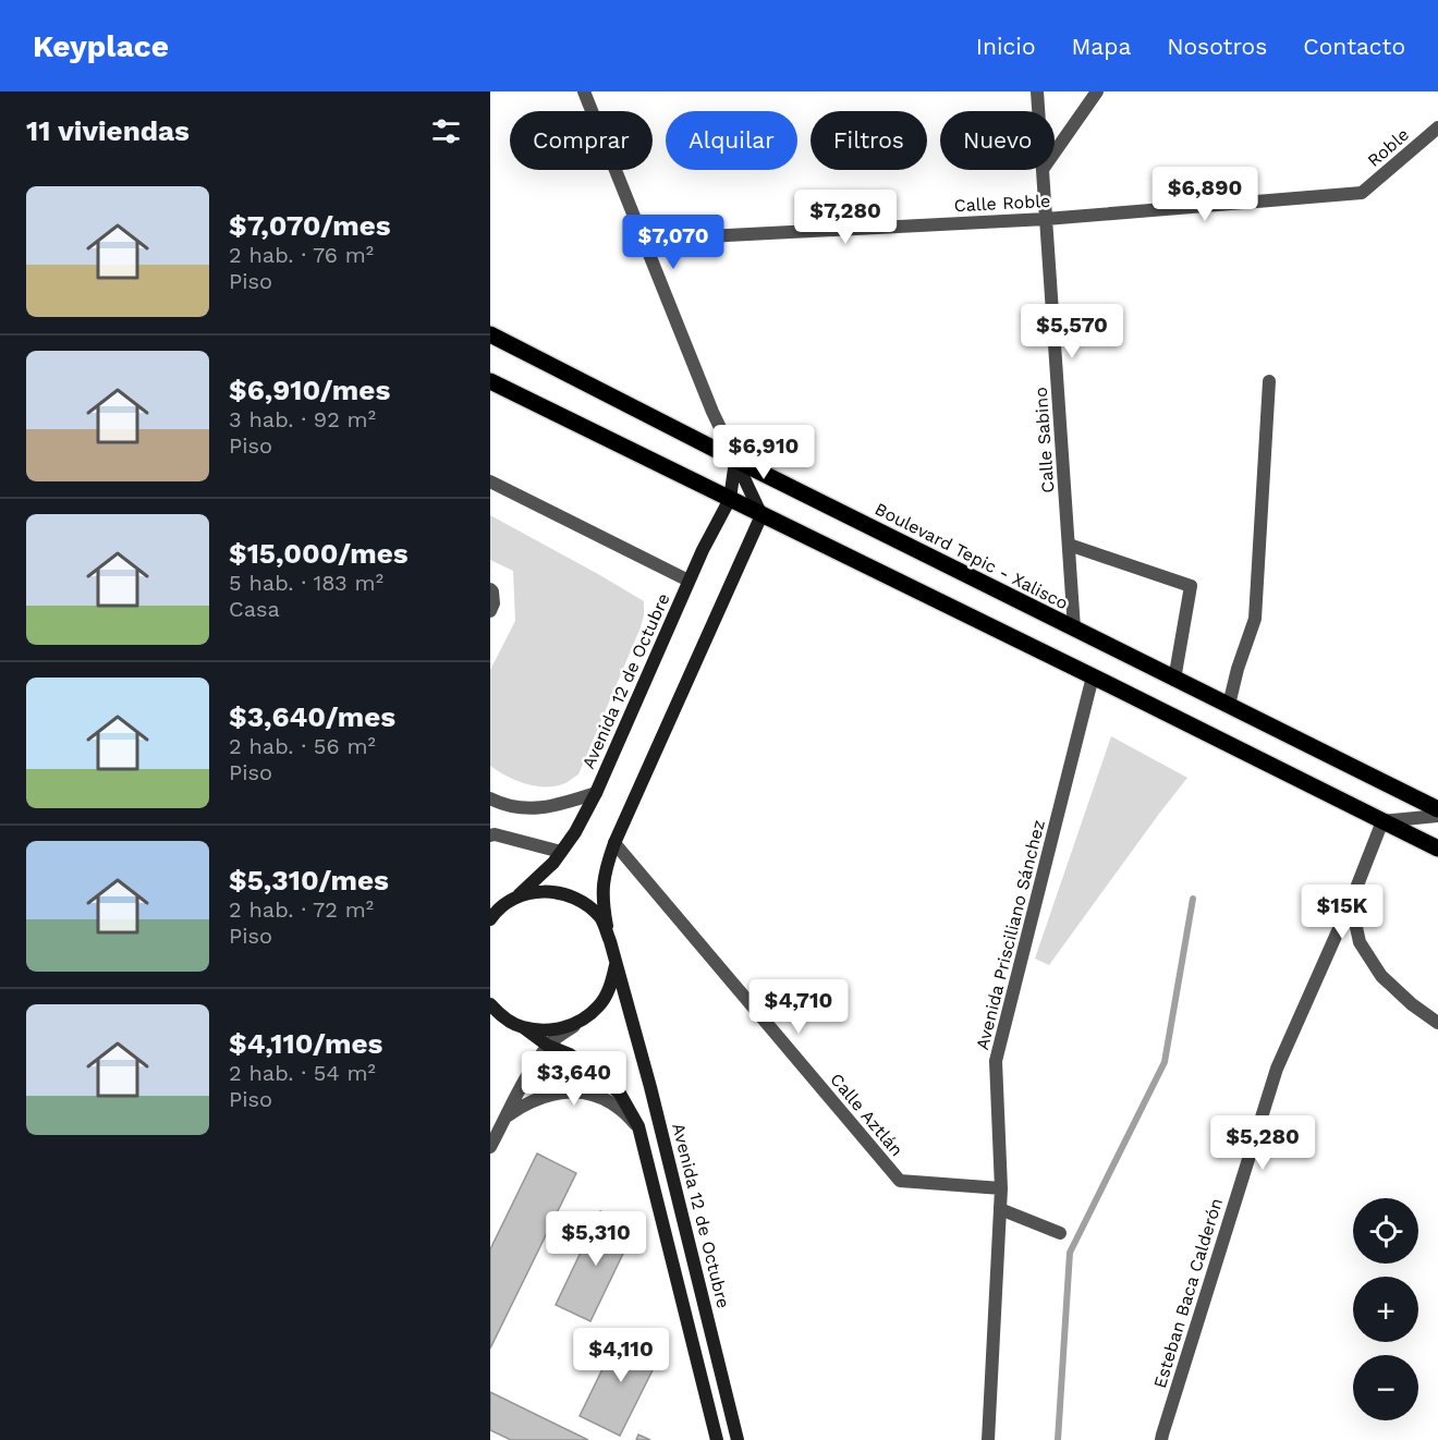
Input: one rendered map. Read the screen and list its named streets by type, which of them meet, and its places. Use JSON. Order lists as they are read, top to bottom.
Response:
{
  "streets": {
    "main road": ["Boulevard Tepic - Xalisco", "Avenida 12 de Octubre"],
    "street": [
      "Roble",
      "Calle Roble",
      "Calle Sabino",
      "Avenida Prisciliano Sánchez",
      "Calle Aztlán",
      "Esteban Baca Calderón"
    ]
  },
  "crossings": [
    ["Roble", "Calle Roble"],
    ["Calle Roble", "Calle Sabino"],
    ["Calle Sabino", "Boulevard Tepic - Xalisco"],
    ["Boulevard Tepic - Xalisco", "Avenida 12 de Octubre"],
    ["Avenida 12 de Octubre", "Calle Aztlán"],
    ["Avenida Prisciliano Sánchez", "Calle Aztlán"]
  ],
  "page": {
    "header": "Keyplace",
    "nav": [
      "Inicio",
      "Mapa",
      "Nosotros",
      "Contacto"
    ],
    "heading": "11 viviendas",
    "chip": [
      "Comprar",
      "Alquilar",
      "Filtros",
      "Nuevo"
    ],
    "price": [
      "$6,890",
      "$7,280",
      "$7,070",
      "$5,570",
      "$6,910",
      "$15K",
      "$4,710",
      "$3,640",
      "$5,280",
      "$5,310",
      "$4,110"
    ],
    "list": [
      {
        "name": "$7,070/mes",
        "note": "2 hab. · 76 m² · Piso"
      },
      {
        "name": "$6,910/mes",
        "note": "3 hab. · 92 m² · Piso"
      },
      {
        "name": "$15,000/mes",
        "note": "5 hab. · 183 m² · Casa"
      },
      {
        "name": "$3,640/mes",
        "note": "2 hab. · 56 m² · Piso"
      },
      {
        "name": "$5,310/mes",
        "note": "2 hab. · 72 m² · Piso"
      },
      {
        "name": "$4,110/mes",
        "note": "2 hab. · 54 m² · Piso"
      }
    ],
    "map_buttons": ["+", "−"]
  }
}
